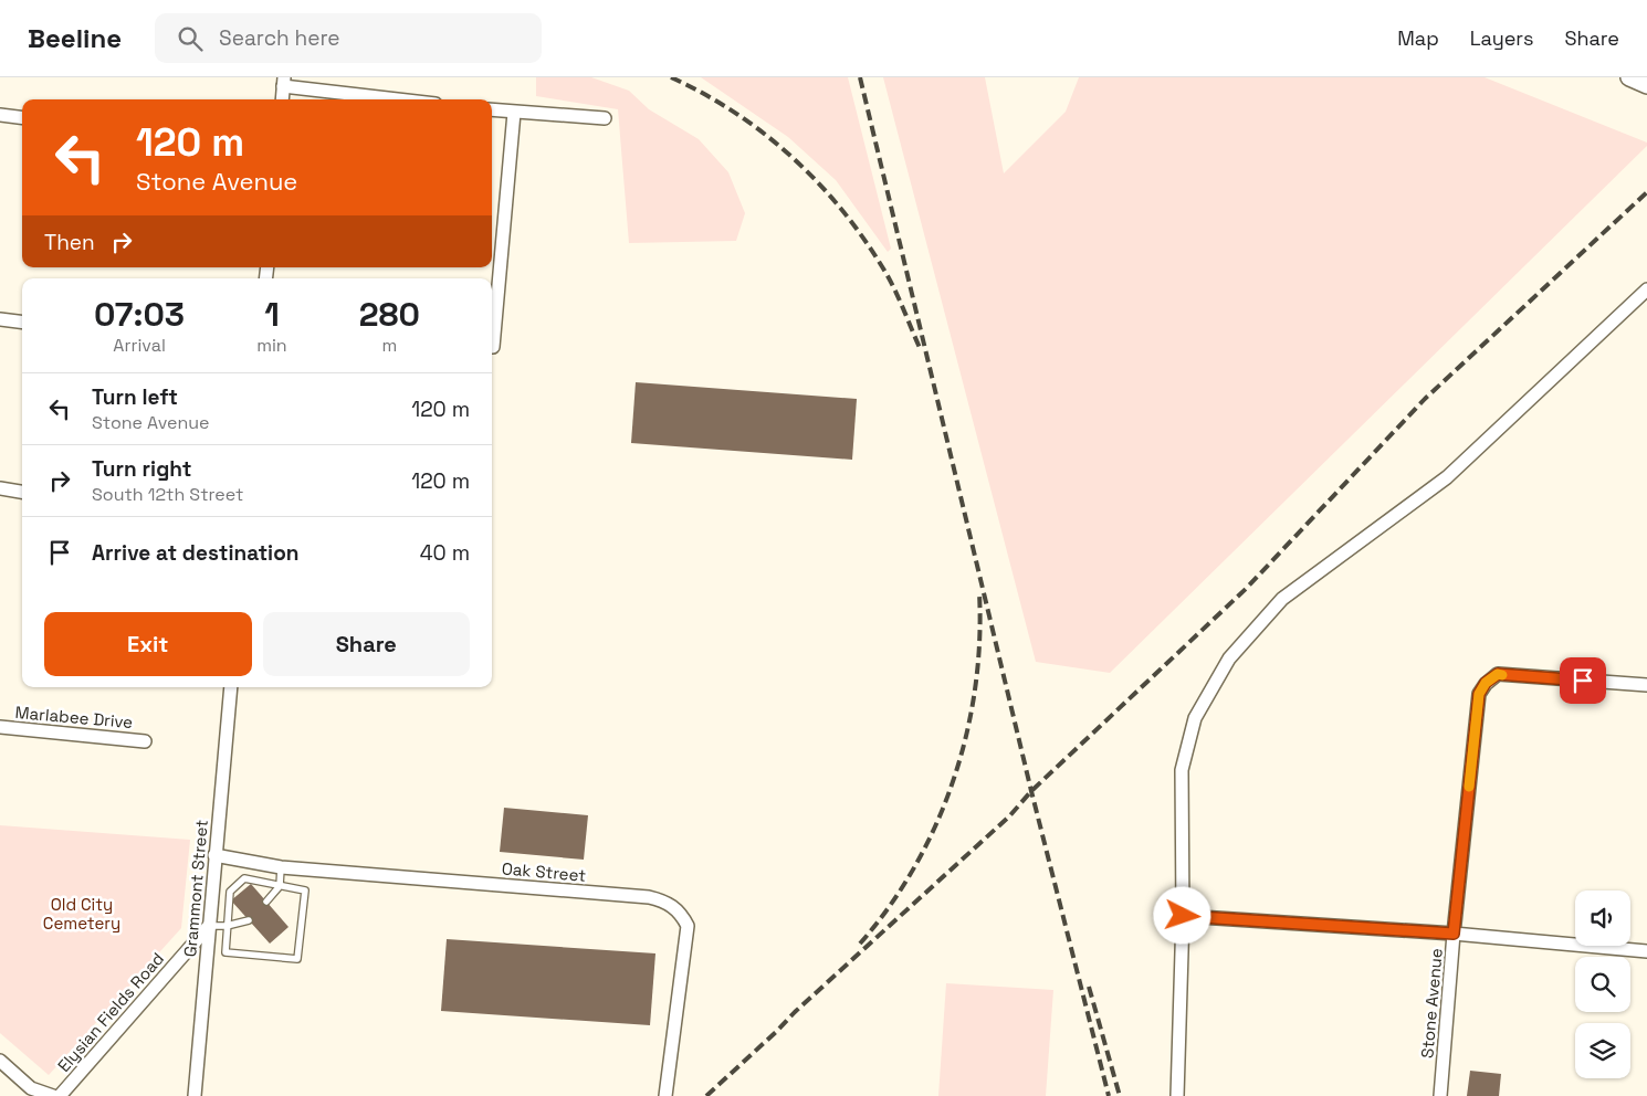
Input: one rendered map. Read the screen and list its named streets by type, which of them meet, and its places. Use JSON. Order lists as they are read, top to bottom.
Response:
{
  "streets": {
    "street": [
      "Marlabee Drive",
      "Oak Street",
      "Grammont Street",
      "Stone Avenue",
      "Elysian Fields Road"
    ]
  },
  "crossings": [
    ["Oak Street", "Grammont Street"],
    ["Grammont Street", "Elysian Fields Road"]
  ],
  "parks": ["Old City Cemetery"],
  "page": {
    "header": "Beeline",
    "search": "Search here",
    "nav": ["Map", "Layers", "Share"],
    "turn": ["120 m", "Stone Avenue"],
    "then": "Then",
    "eta": [
      "07:03",
      "Arrival",
      "1",
      "min",
      "280",
      "m"
    ],
    "list": [
      {
        "name": "Turn left",
        "note": "Stone Avenue",
        "value": "120 m"
      },
      {
        "name": "Turn right",
        "note": "South 12th Street",
        "value": "120 m"
      },
      {
        "name": "Arrive at destination",
        "value": "40 m"
      }
    ],
    "buttons": ["Exit", "Share"]
  }
}
